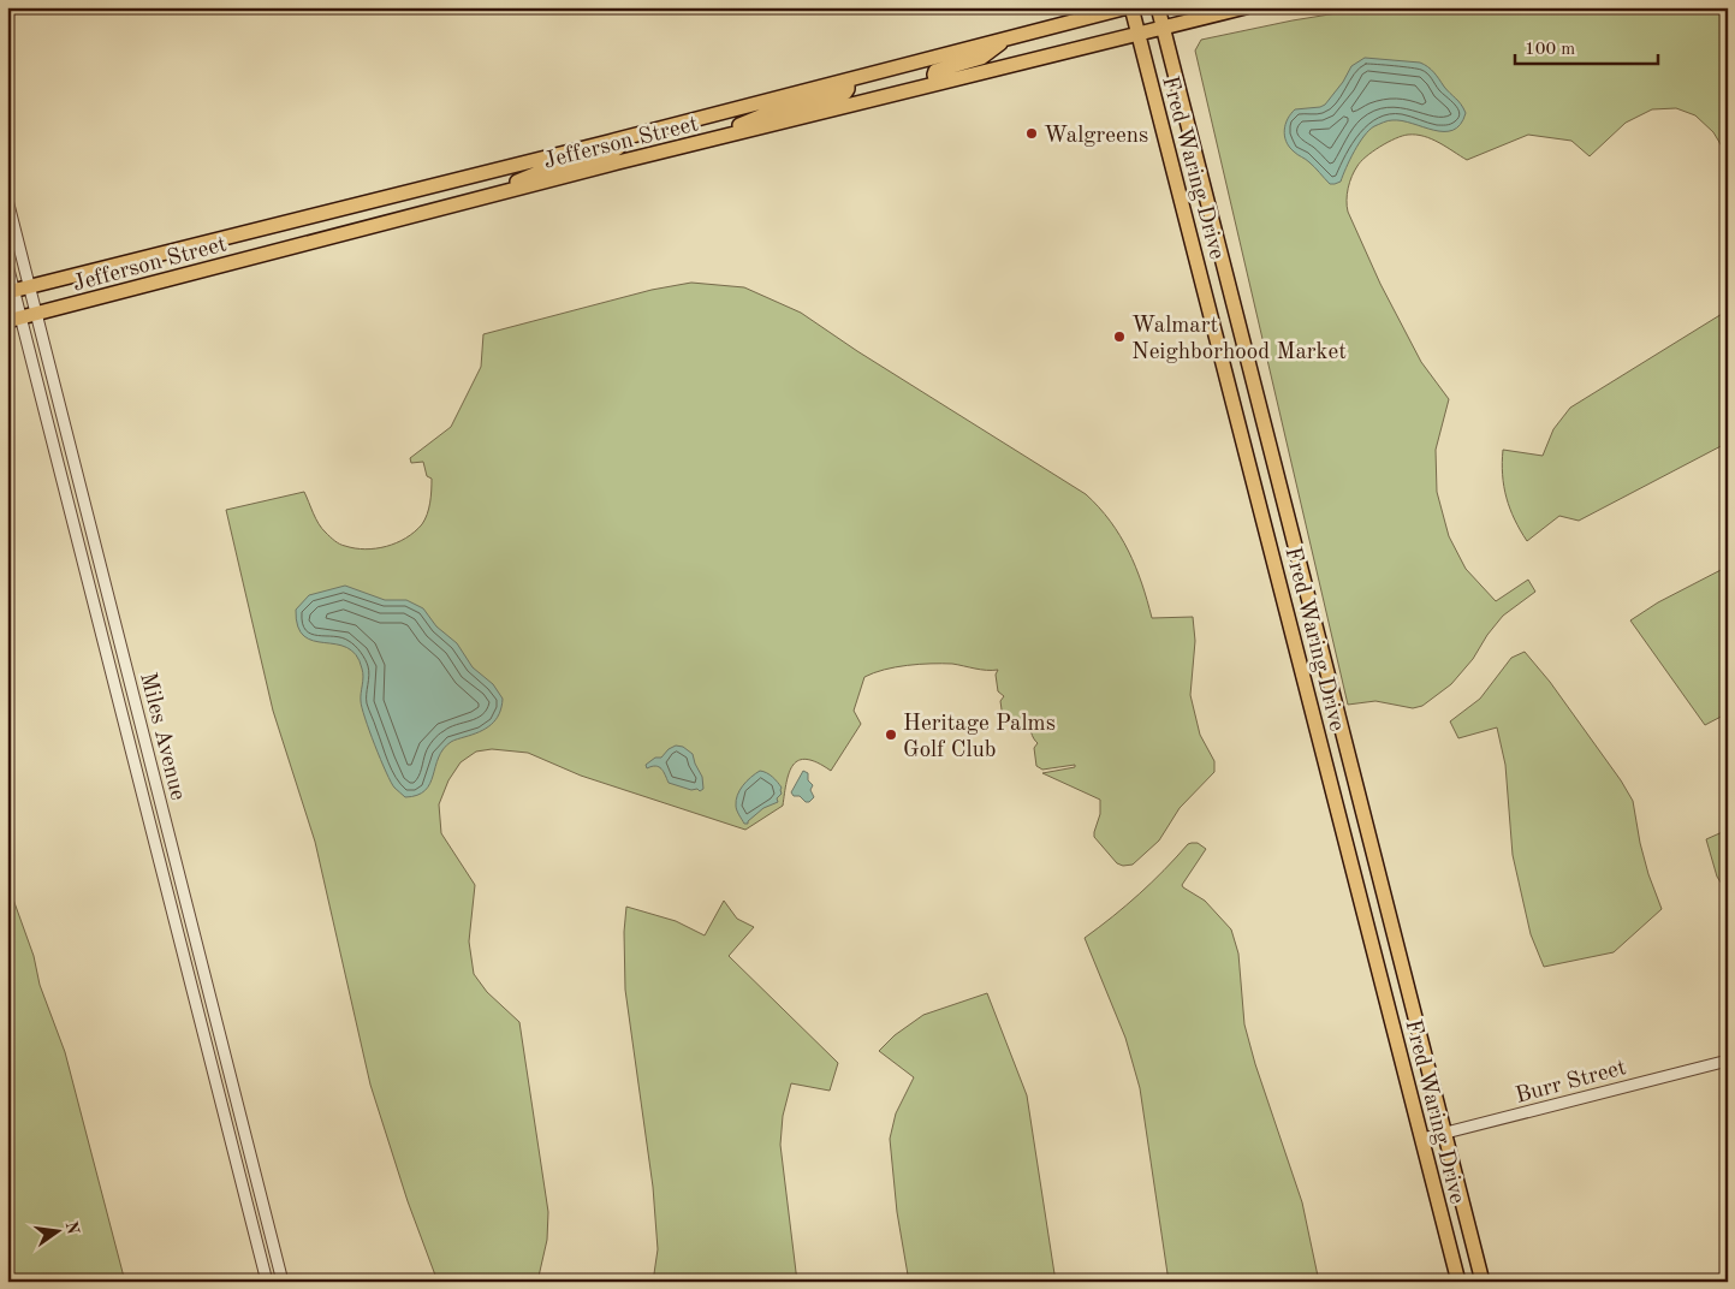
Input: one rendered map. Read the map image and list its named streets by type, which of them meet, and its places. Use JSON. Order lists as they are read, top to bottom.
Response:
{
  "streets": {
    "main road": ["Jefferson Street", "Fred Waring Drive"],
    "street": ["Miles Avenue", "Burr Street"]
  },
  "crossings": [
    ["Jefferson Street", "Fred Waring Drive"],
    ["Jefferson Street", "Miles Avenue"],
    ["Fred Waring Drive", "Burr Street"]
  ],
  "places": ["Walgreens", "Walmart Neighborhood Market", "Heritage Palms Golf Club"],
  "scale_bar": "100 m",
  "north": "right"
}
